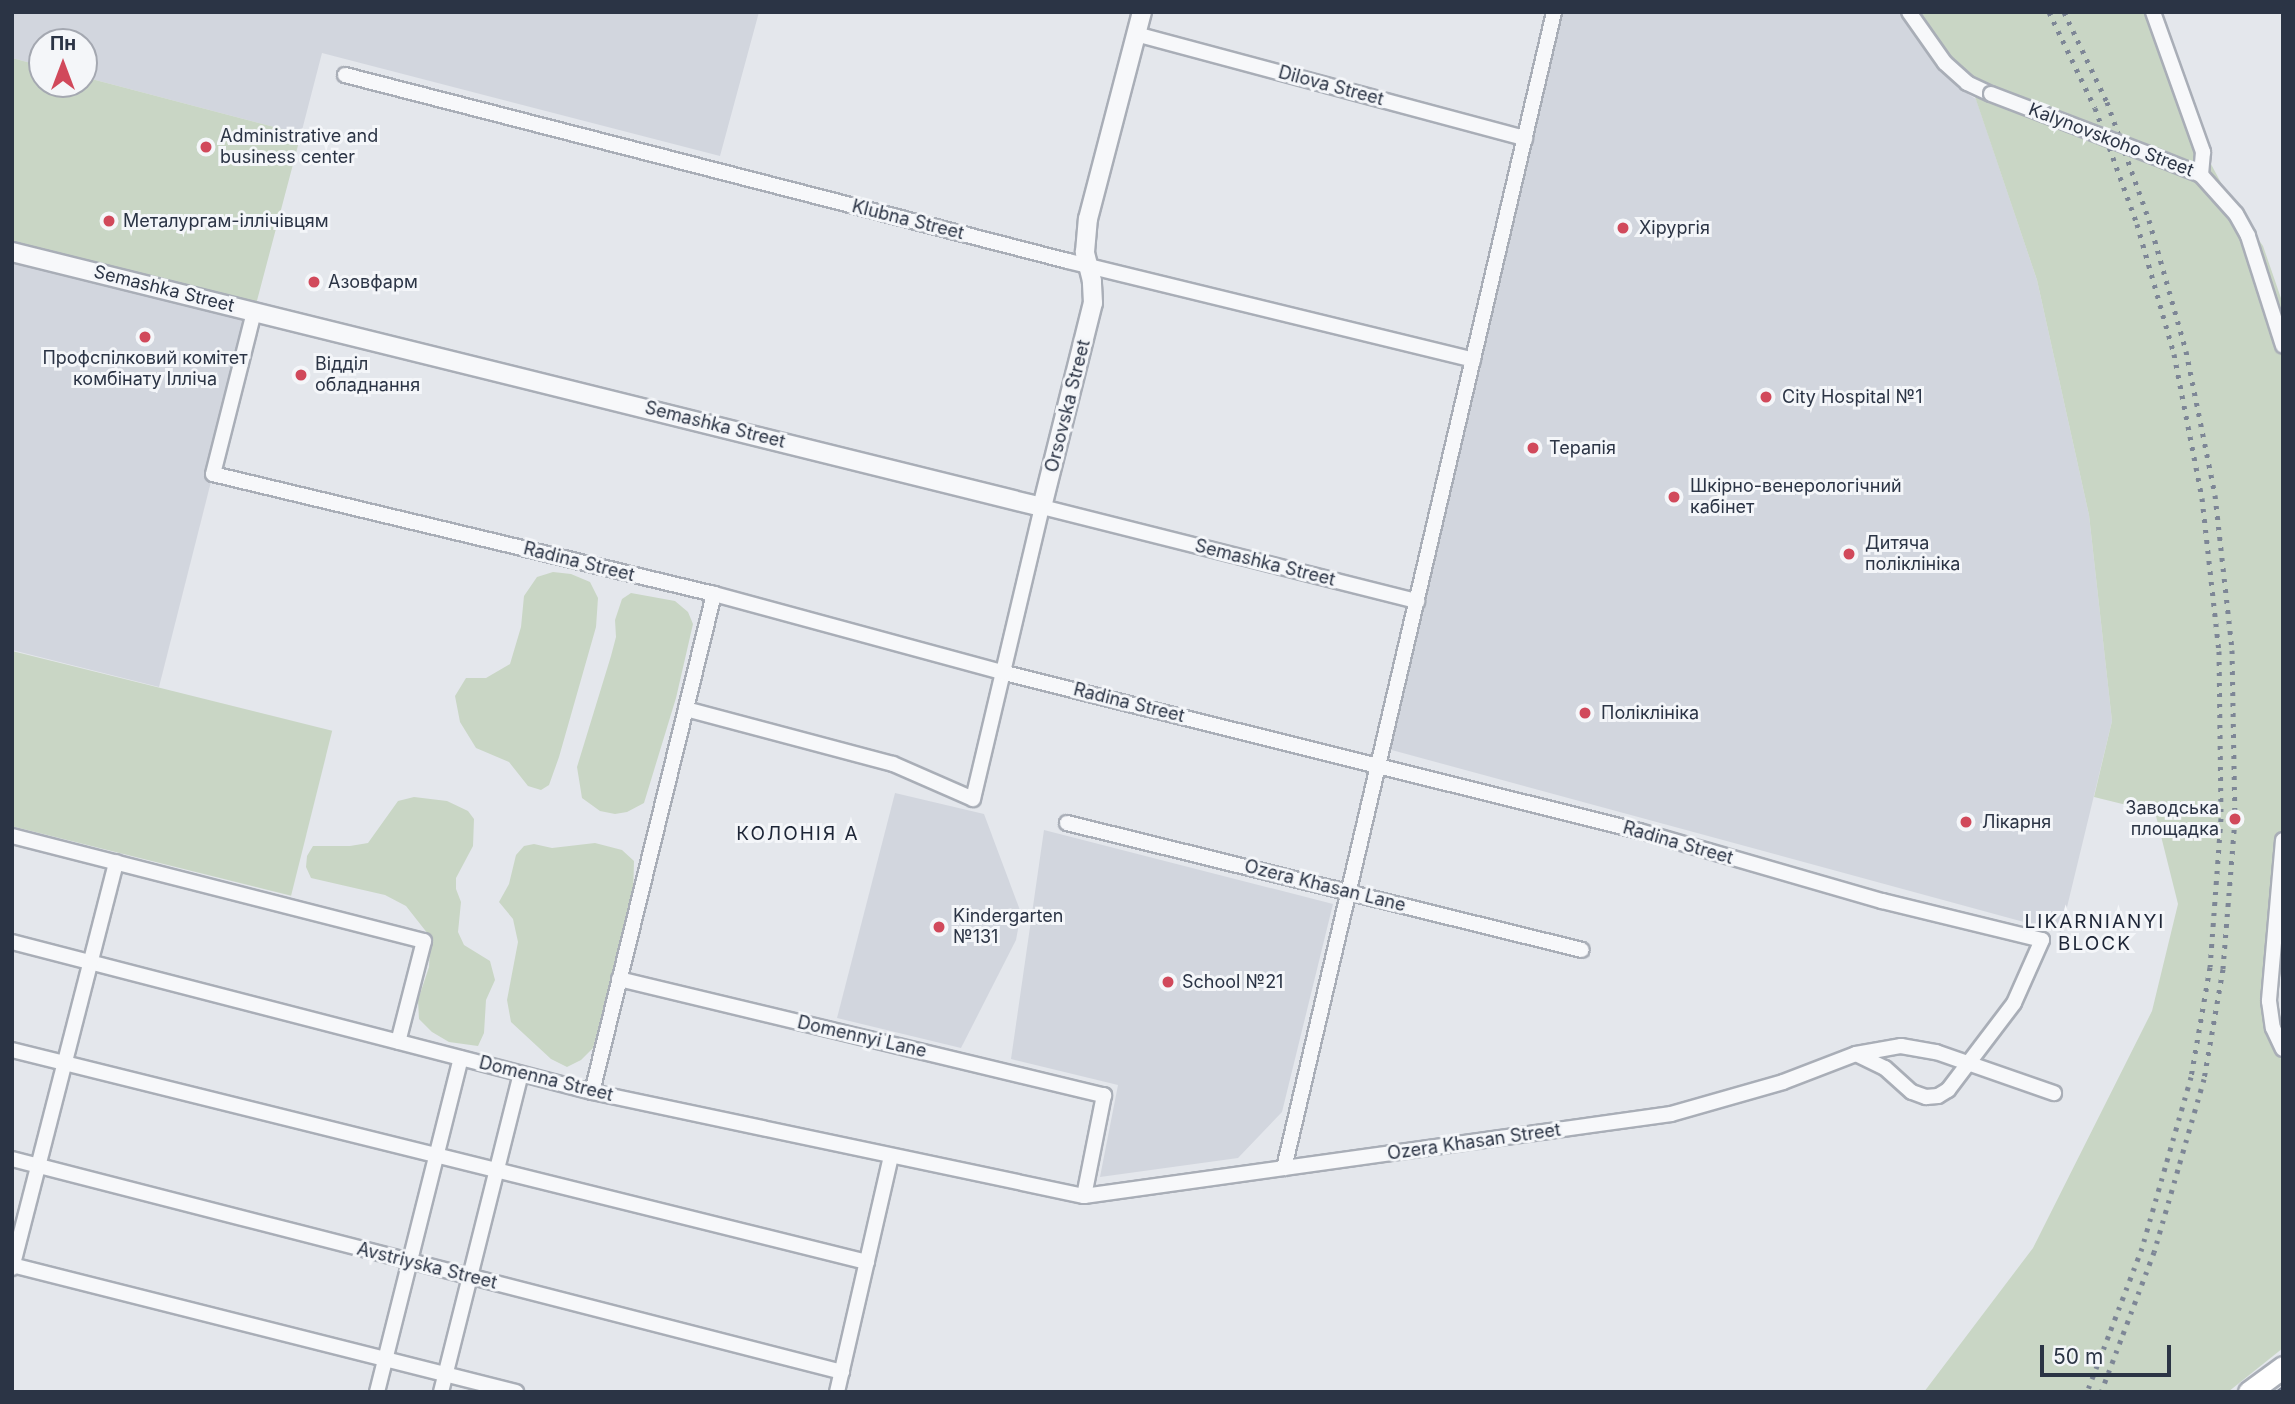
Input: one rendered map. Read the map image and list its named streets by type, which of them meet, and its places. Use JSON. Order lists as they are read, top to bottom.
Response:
{
  "streets": {
    "street": [
      "Dilova Street",
      "Kalynovskoho Street",
      "Klubna Street",
      "Semashka Street",
      "Orsovska Street",
      "Radina Street",
      "Ozera Khasan Lane",
      "Domennyi Lane",
      "Domenna Street",
      "Ozera Khasan Street",
      "Avstriyska Street"
    ]
  },
  "crossings": [
    ["Dilova Street", "Orsovska Street"],
    ["Klubna Street", "Orsovska Street"],
    ["Semashka Street", "Orsovska Street"],
    ["Semashka Street", "Radina Street"],
    ["Orsovska Street", "Radina Street"],
    ["Radina Street", "Ozera Khasan Street"],
    ["Domennyi Lane", "Domenna Street"],
    ["Domennyi Lane", "Ozera Khasan Street"],
    ["Domenna Street", "Ozera Khasan Street"]
  ],
  "districts": ["КОЛОНІЯ А", "LIKARNIANYI BLOCK"],
  "places": [
    "Administrative and business center",
    "Металургам-іллічівцям",
    "Хірургія",
    "Азовфарм",
    "Профспілковий комітет комбінату Ілліча",
    "Відділ обладнання",
    "City Hospital №1",
    "Терапія",
    "Шкірно-венерологічний кабінет",
    "Дитяча поліклініка",
    "Поліклініка",
    "Заводська площадка",
    "Лікарня",
    "Kindergarten №131",
    "School №21"
  ],
  "scale_bar": "50 m",
  "north": "top"
}
